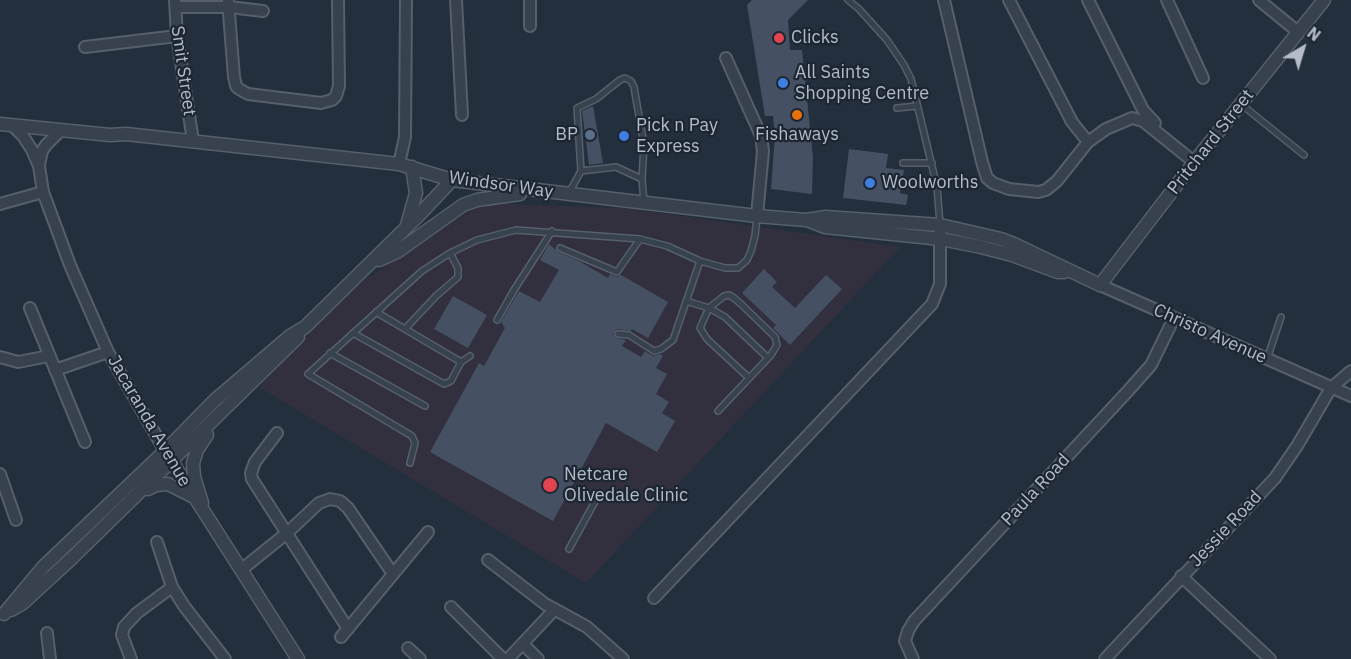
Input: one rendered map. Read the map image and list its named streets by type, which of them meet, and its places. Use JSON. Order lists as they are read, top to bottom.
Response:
{
  "streets": {
    "street": [
      "Smit Street",
      "Pritchard Street",
      "Windsor Way",
      "Christo Avenue",
      "Jacaranda Avenue",
      "Paula Road",
      "Jessie Road"
    ]
  },
  "crossings": [
    ["Smit Street", "Windsor Way"],
    ["Pritchard Street", "Christo Avenue"],
    ["Windsor Way", "Christo Avenue"],
    ["Windsor Way", "Jacaranda Avenue"],
    ["Christo Avenue", "Paula Road"],
    ["Christo Avenue", "Jessie Road"]
  ],
  "places": [
    "Clicks",
    "All Saints Shopping Centre",
    "Fishaways",
    "BP",
    "Pick n Pay Express",
    "Woolworths",
    "Netcare Olivedale Clinic"
  ],
  "north": "top right"
}
